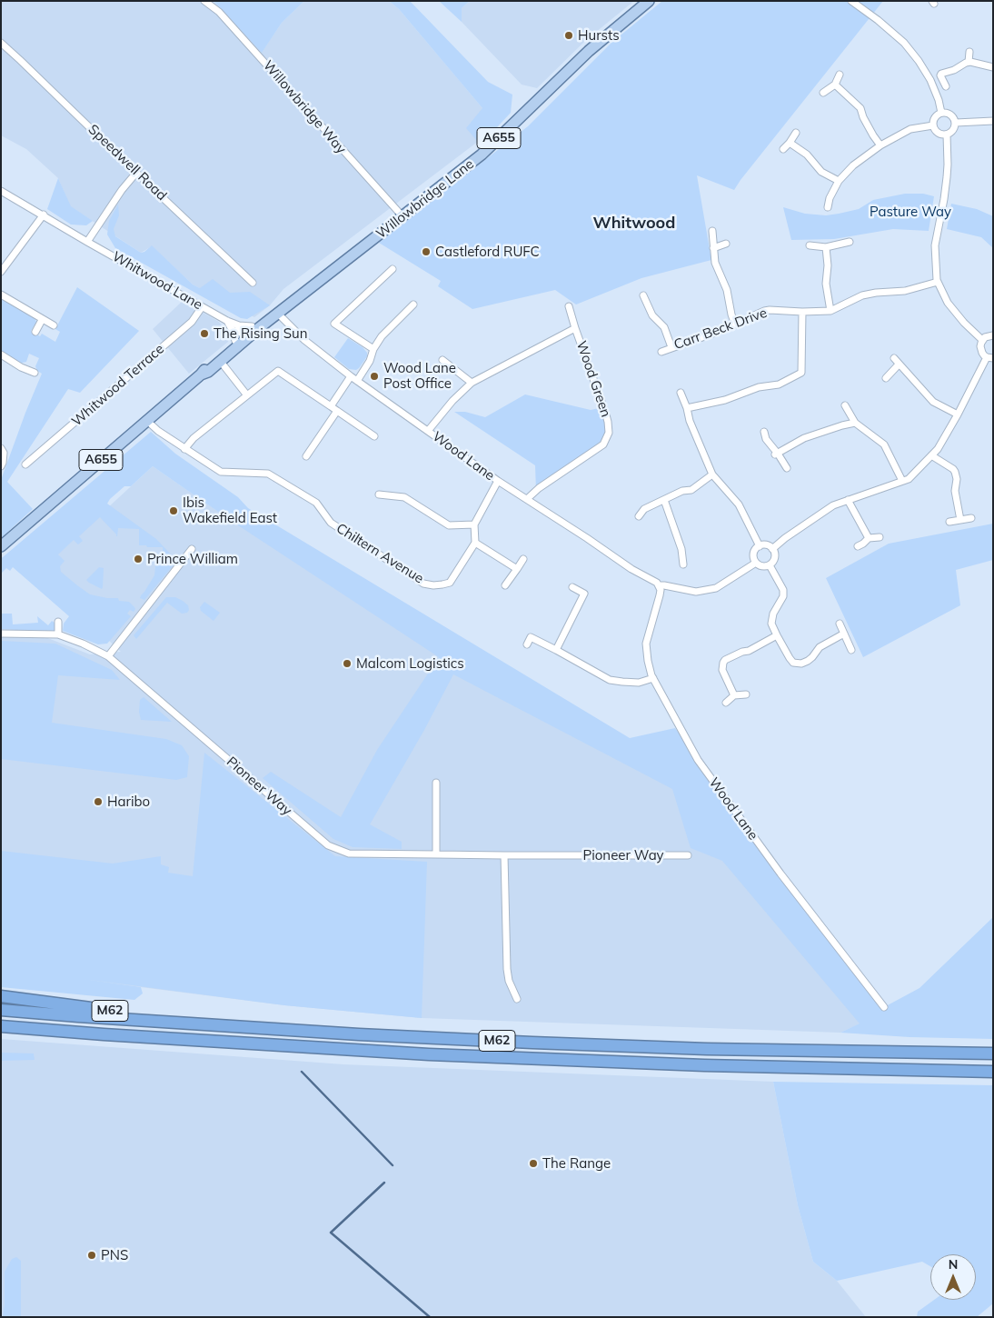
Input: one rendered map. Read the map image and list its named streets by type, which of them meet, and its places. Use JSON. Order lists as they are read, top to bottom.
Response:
{
  "streets": {
    "highway": ["M62"],
    "main road": ["A655", "Willowbridge Lane"],
    "street": [
      "Willowbridge Way",
      "Speedwell Road",
      "Whitwood Lane",
      "Carr Beck Drive",
      "Wood Green",
      "Whitwood Terrace",
      "Wood Lane",
      "Chiltern Avenue",
      "Pioneer Way"
    ]
  },
  "crossings": [
    ["Willowbridge Way", "Willowbridge Lane"],
    ["A655", "Willowbridge Lane"],
    ["A655", "Whitwood Lane"],
    ["A655", "Wood Lane"],
    ["A655", "Chiltern Avenue"],
    ["Willowbridge Lane", "Wood Lane"],
    ["Whitwood Lane", "Whitwood Terrace"],
    ["Wood Green", "Wood Lane"]
  ],
  "districts": ["Whitwood"],
  "parks": ["Pasture Way"],
  "places": [
    "Hursts",
    "Castleford RUFC",
    "The Rising Sun",
    "Wood Lane Post Office",
    "Ibis Wakefield East",
    "Prince William",
    "Malcom Logistics",
    "Haribo",
    "The Range",
    "PNS"
  ],
  "north": "top"
}
